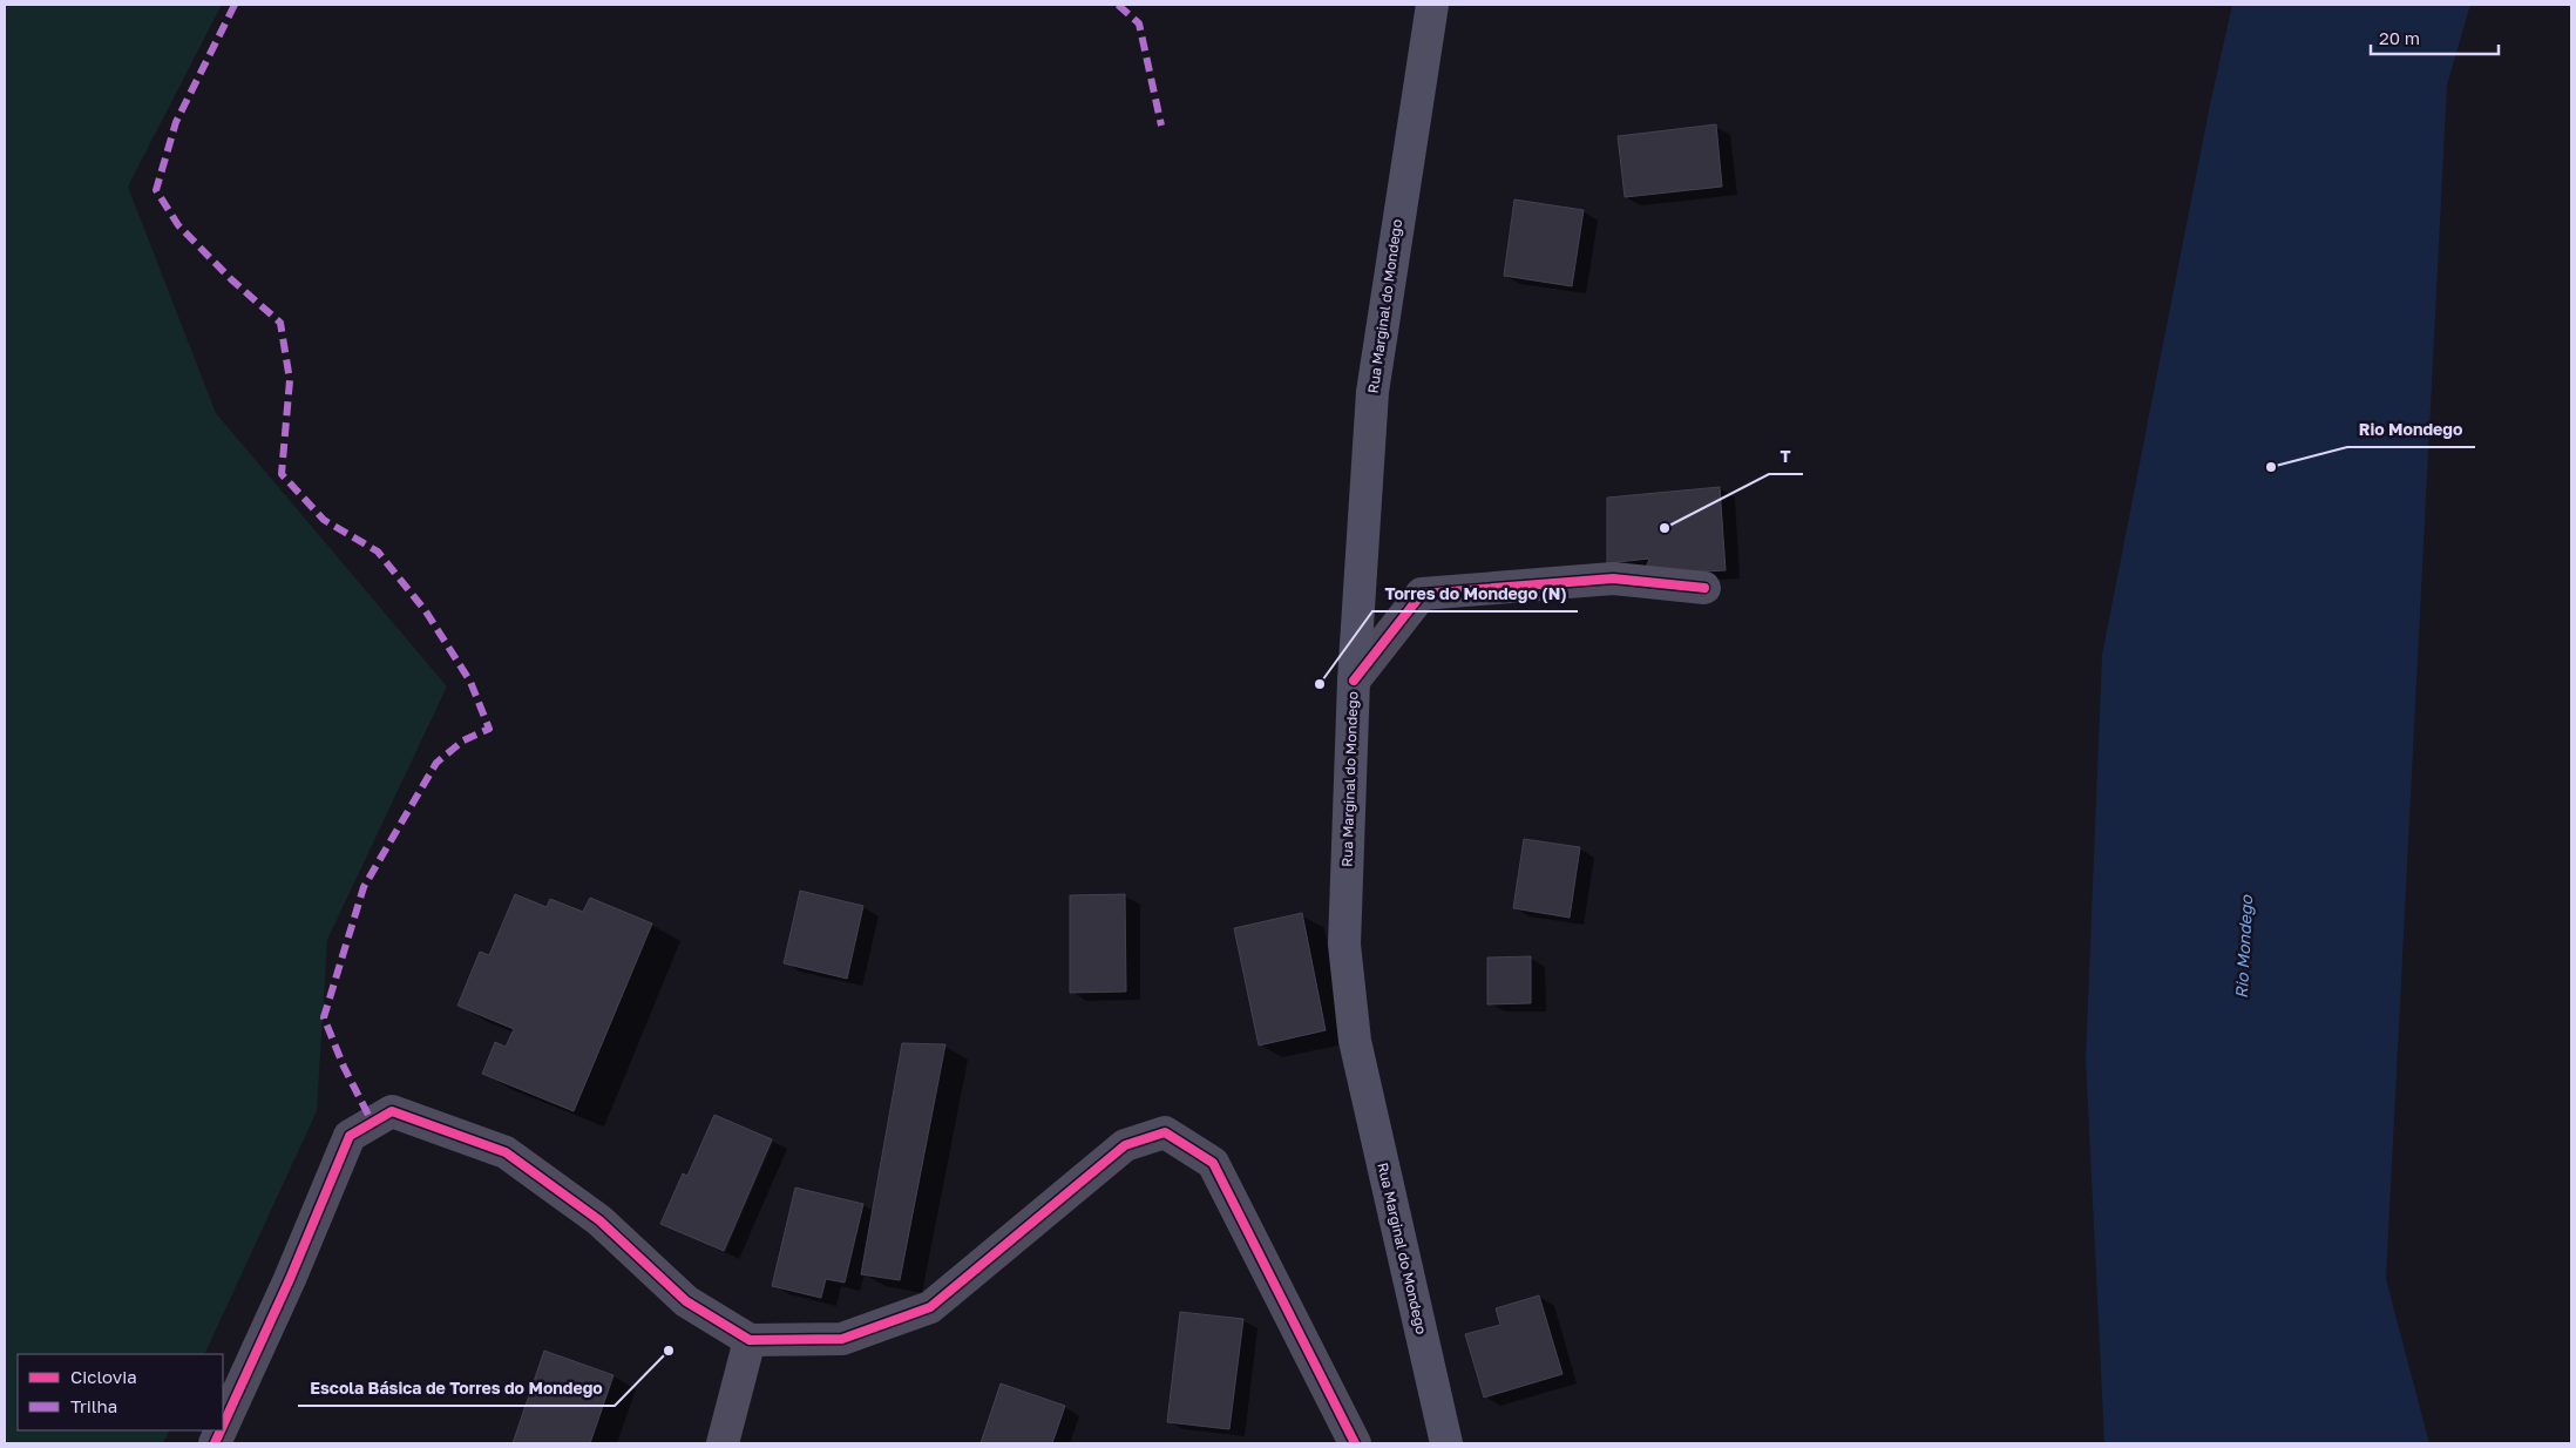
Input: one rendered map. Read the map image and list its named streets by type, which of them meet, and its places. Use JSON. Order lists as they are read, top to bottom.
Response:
{
  "streets": {
    "main road": ["Rua Marginal do Mondego"]
  },
  "water": ["Rio Mondego"],
  "places": [
    "Rio Mondego",
    "T",
    "Torres do Mondego (N)",
    "Escola Básica de Torres do Mondego"
  ],
  "legend": ["Ciclovia", "Trilha"],
  "scale_bar": "20 m"
}
